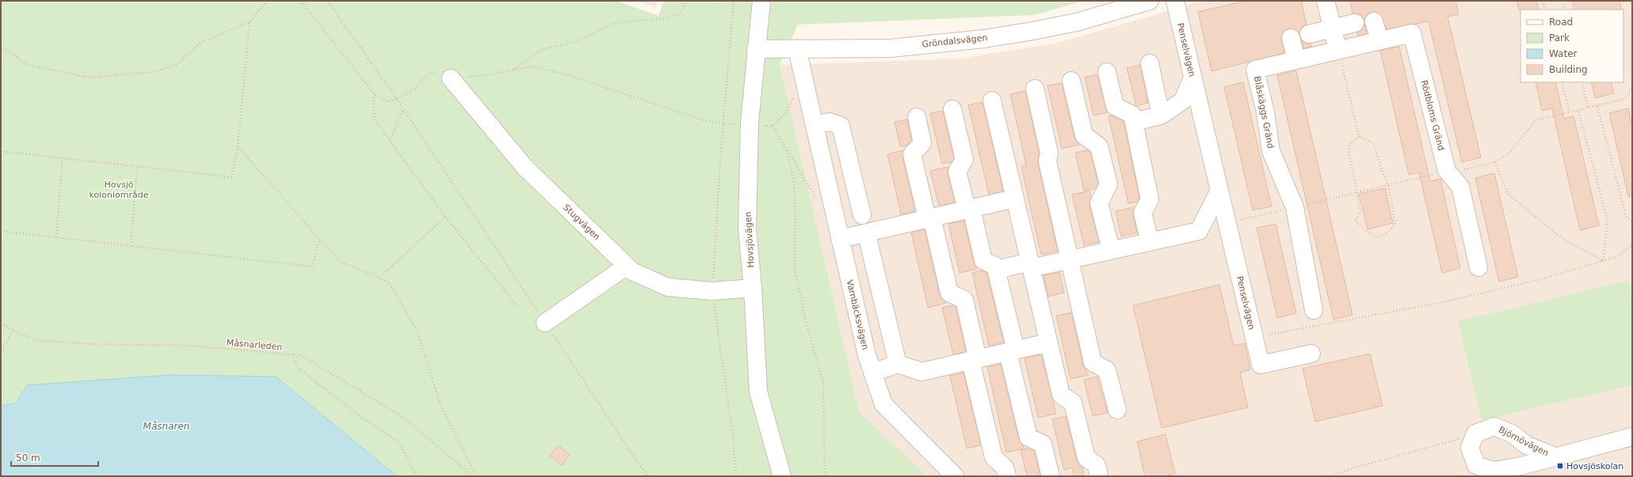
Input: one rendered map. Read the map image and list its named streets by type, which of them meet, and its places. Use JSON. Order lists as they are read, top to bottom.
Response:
{
  "streets": {
    "street": [
      "Gröndalsvägen",
      "Penselvägen",
      "Blåskäggs Gränd",
      "Rödbloms Gränd",
      "Stugvägen",
      "Hovsjövägen",
      "Varnbäcksvägen",
      "Björnövägen"
    ],
    "path": ["Måsnarleden"]
  },
  "crossings": [
    ["Gröndalsvägen", "Hovsjövägen"],
    ["Gröndalsvägen", "Varnbäcksvägen"],
    ["Blåskäggs Gränd", "Rödbloms Gränd"],
    ["Stugvägen", "Hovsjövägen"]
  ],
  "water": ["Måsnaren"],
  "parks": ["Hovsjö koloniområde"],
  "places": {
    "transit": ["Hovsjöskolan"]
  },
  "legend": [
    "Road",
    "Park",
    "Water",
    "Building"
  ],
  "scale_bar": "50 m"
}
